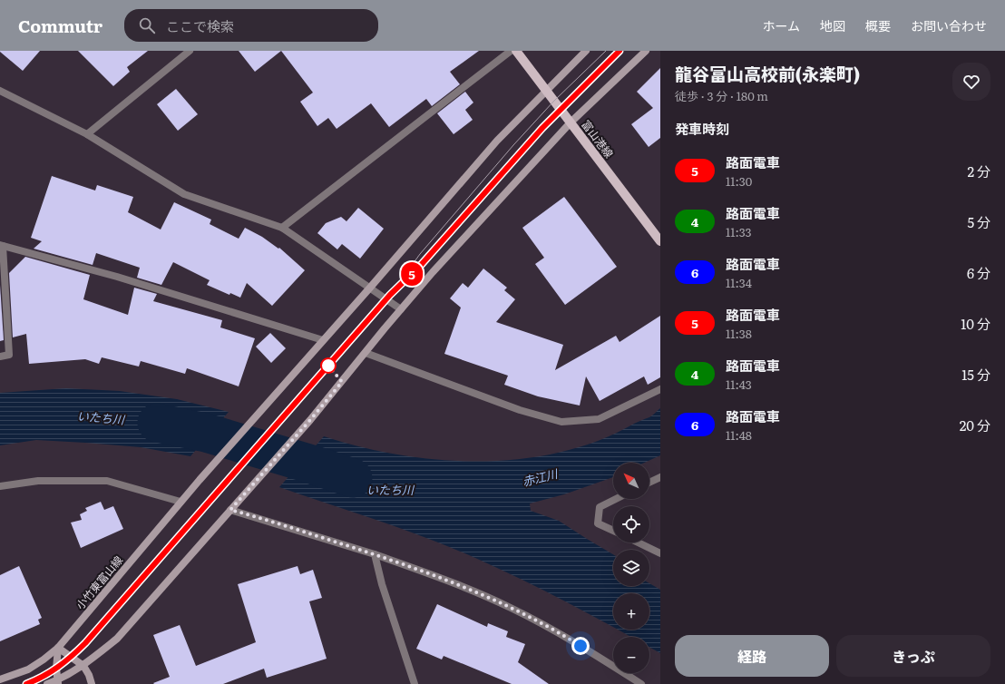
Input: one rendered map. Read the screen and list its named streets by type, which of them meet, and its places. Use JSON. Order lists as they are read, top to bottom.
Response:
{
  "streets": {
    "main road": ["富山港線"],
    "street": ["小竹東富山線"]
  },
  "crossings": [
    ["富山港線", "小竹東富山線"]
  ],
  "water": ["いたち川", "赤江川"],
  "lines": ["tram line 5"],
  "north": "top left",
  "page": {
    "header": "Commutr",
    "search": "ここで検索",
    "nav": [
      "ホーム",
      "地図",
      "概要",
      "お問い合わせ"
    ],
    "on_map": "5",
    "heading": [
      ["龍谷富山高校前(永楽町)", "徒歩 · 3 分 · 180 m"],
      "発車時刻"
    ],
    "list": [
      {
        "mark": "5",
        "name": "路面電車",
        "note": "11:30",
        "value": "2 分"
      },
      {
        "mark": "4",
        "name": "路面電車",
        "note": "11:33",
        "value": "5 分"
      },
      {
        "mark": "6",
        "name": "路面電車",
        "note": "11:34",
        "value": "6 分"
      },
      {
        "mark": "5",
        "name": "路面電車",
        "note": "11:38",
        "value": "10 分"
      },
      {
        "mark": "4",
        "name": "路面電車",
        "note": "11:43",
        "value": "15 分"
      },
      {
        "mark": "6",
        "name": "路面電車",
        "note": "11:48",
        "value": "20 分"
      }
    ],
    "map_buttons": ["+", "−"],
    "buttons": ["経路", "きっぷ"]
  }
}
